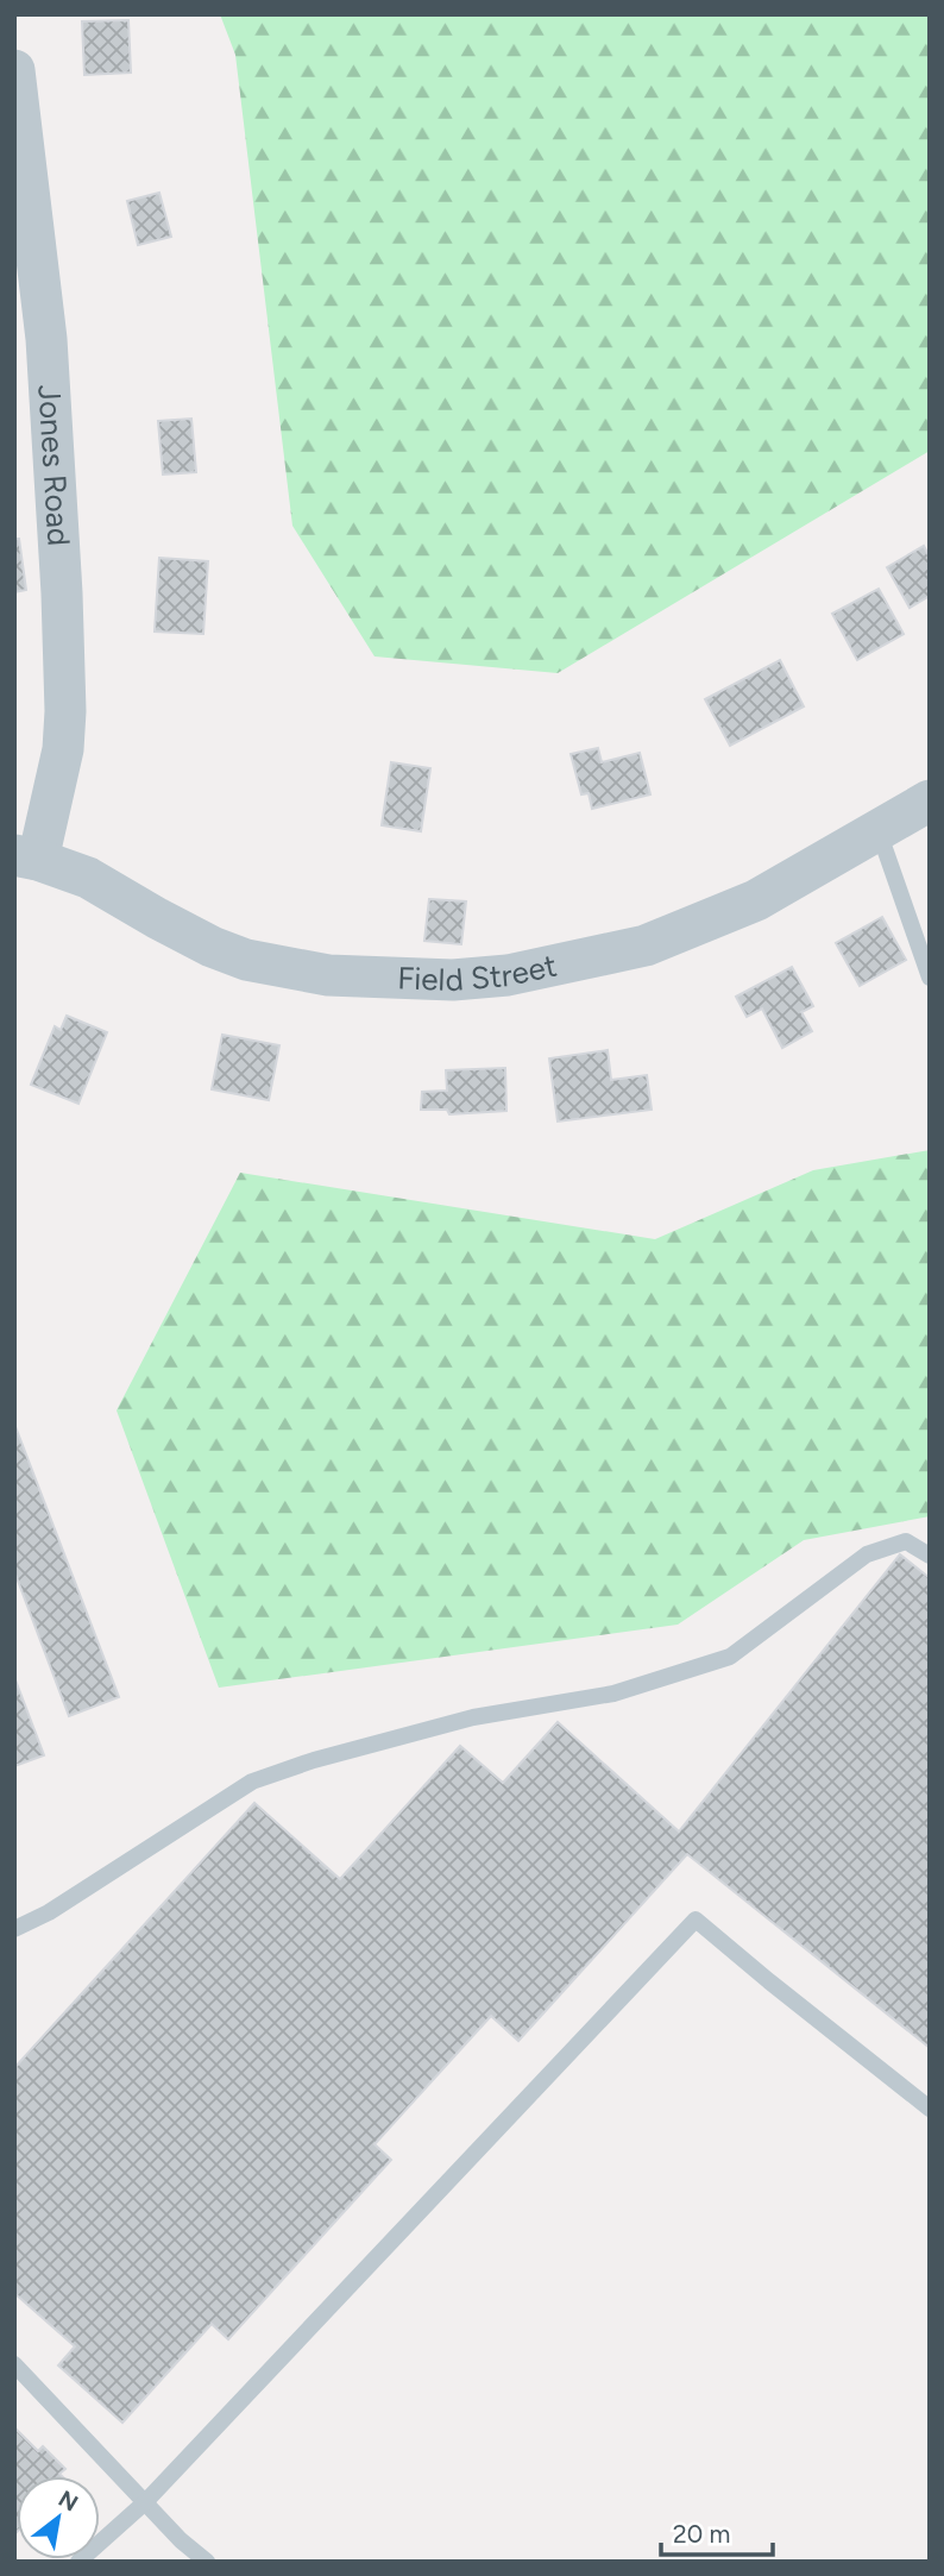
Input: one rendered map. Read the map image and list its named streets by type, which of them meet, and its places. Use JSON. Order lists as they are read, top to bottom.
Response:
{
  "streets": {
    "street": ["Jones Road", "Field Street"]
  },
  "crossings": [
    ["Jones Road", "Field Street"]
  ],
  "scale_bar": "20 m",
  "north": "top right"
}
